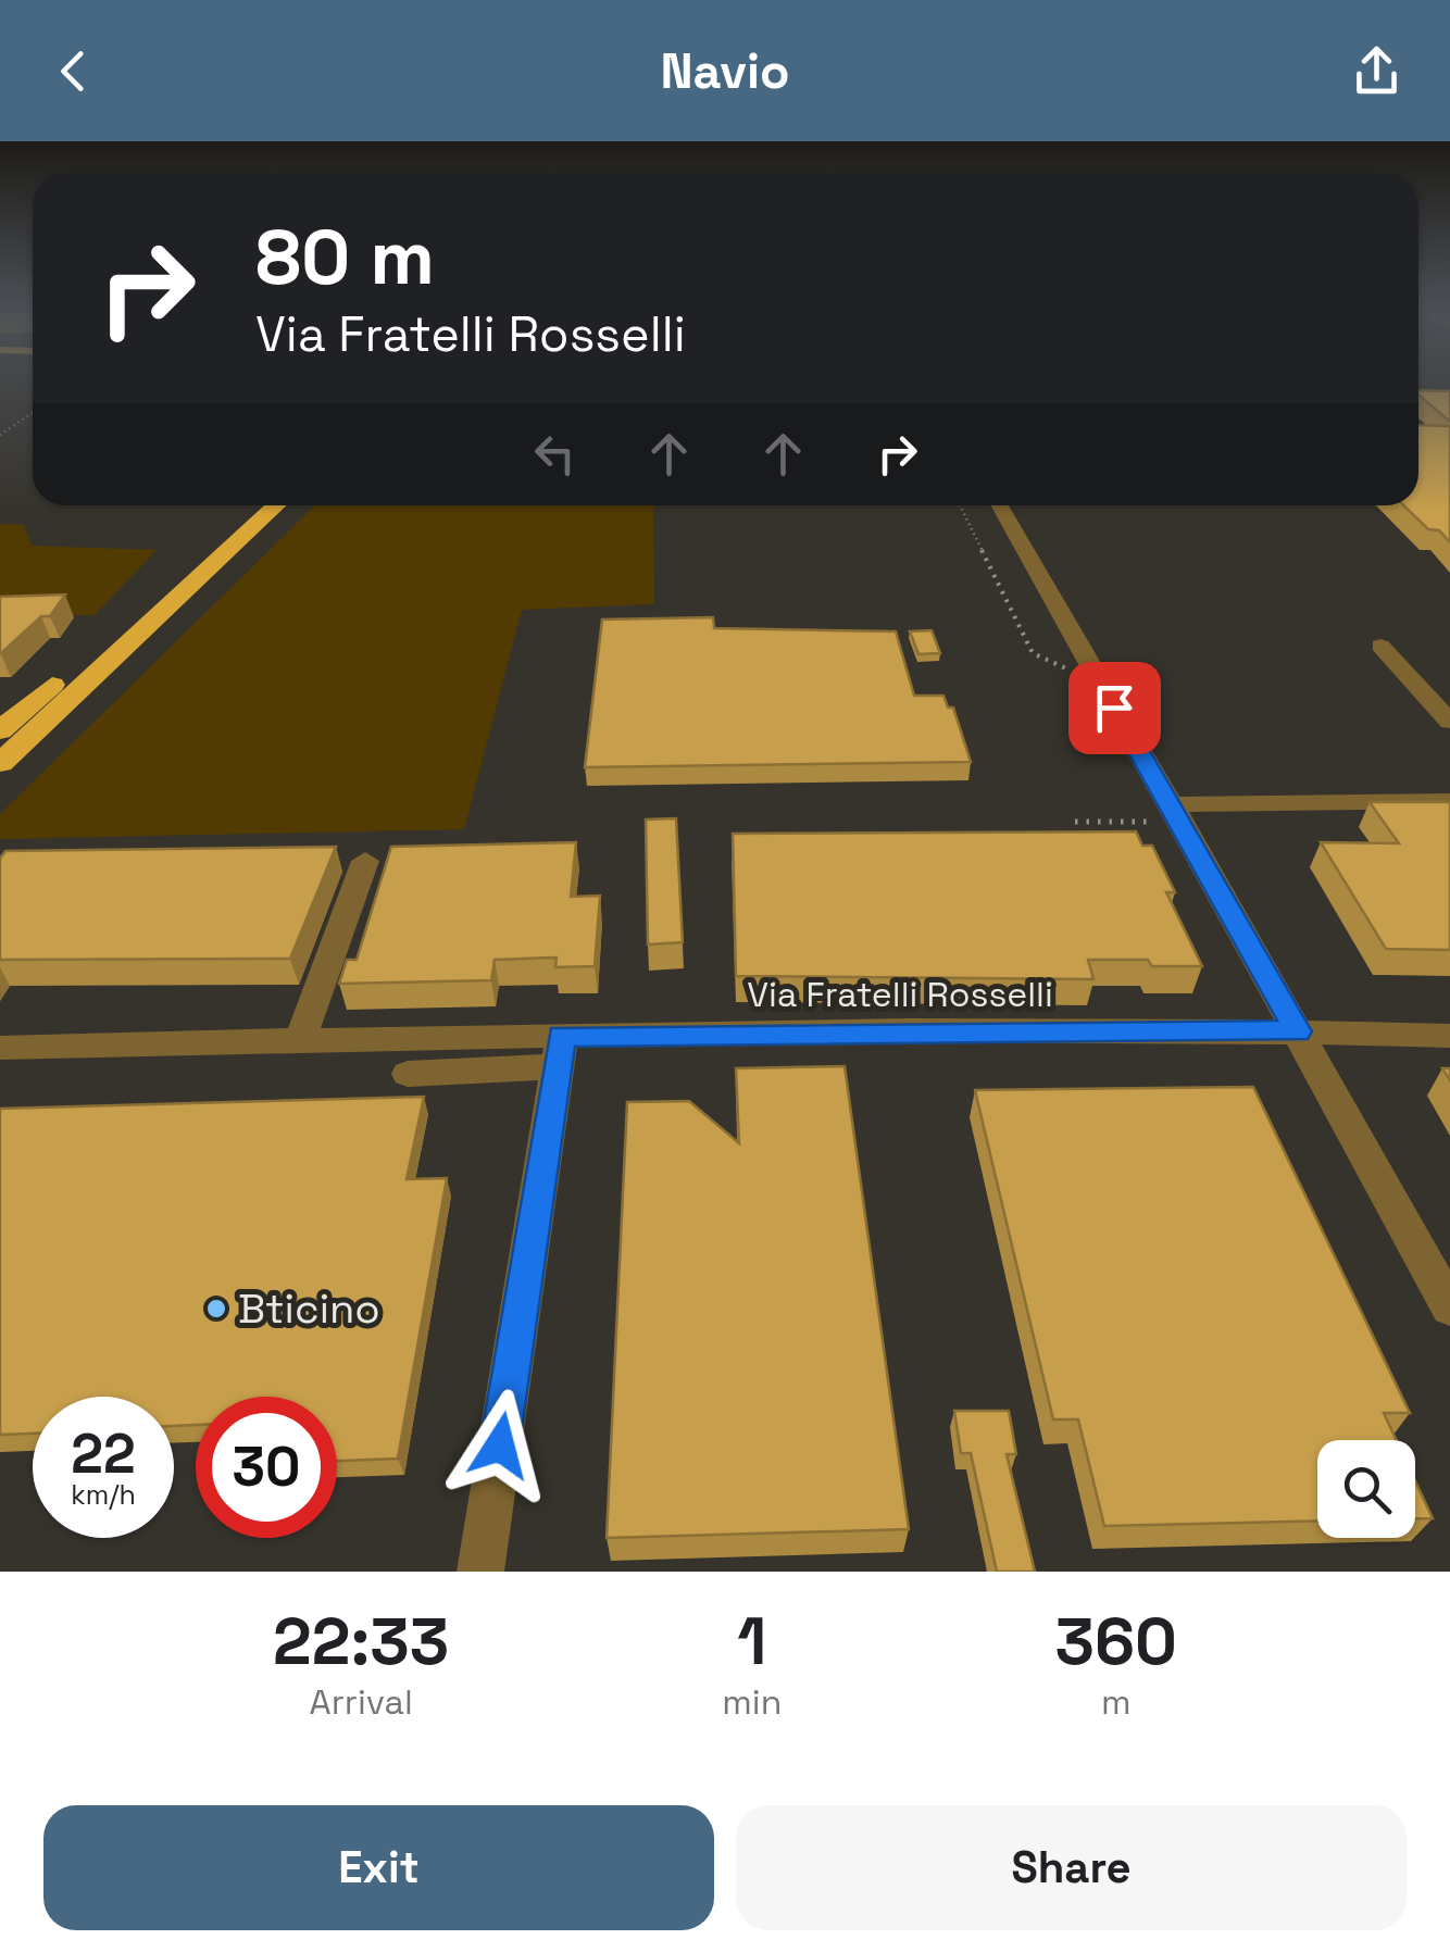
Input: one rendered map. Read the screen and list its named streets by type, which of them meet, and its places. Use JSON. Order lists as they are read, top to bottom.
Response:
{
  "streets": {
    "street": ["Via Fratelli Rosselli"]
  },
  "places": ["Bticino"],
  "page": {
    "header": "Navio",
    "turn": ["80 m", "Via Fratelli Rosselli"],
    "speed": "22 km/h",
    "limit": "30",
    "eta": [
      "22:33",
      "Arrival",
      "1",
      "min",
      "360",
      "m"
    ],
    "buttons": ["Exit", "Share"]
  }
}
